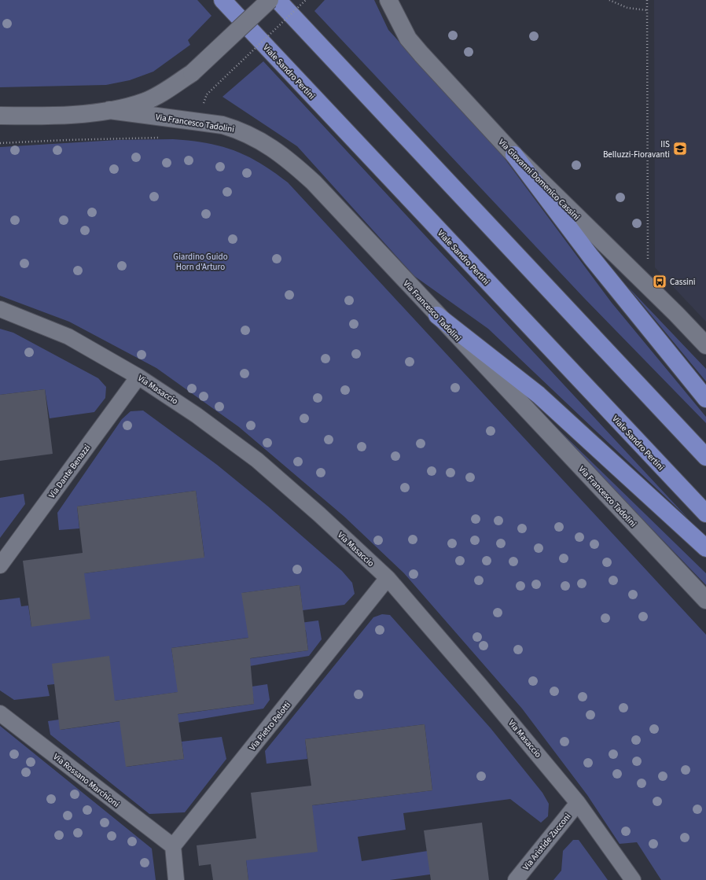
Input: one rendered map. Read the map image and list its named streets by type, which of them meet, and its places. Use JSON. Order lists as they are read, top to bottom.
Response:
{
  "streets": {
    "highway": ["Viale Sandro Pertini"],
    "main road": ["Via Francesco Tadolini", "Via Giovanni Domenico Cassini"],
    "street": [
      "Via Masaccio",
      "Via Dante Benazzi",
      "Via Pietro Pelotti",
      "Via Rossano Marchioni",
      "Via Aristide Zucconi"
    ]
  },
  "crossings": [
    ["Via Masaccio", "Via Dante Benazzi"],
    ["Via Masaccio", "Via Pietro Pelotti"],
    ["Via Masaccio", "Via Aristide Zucconi"],
    ["Via Pietro Pelotti", "Via Rossano Marchioni"]
  ],
  "parks": ["Giardino Guido Horn d'Arturo"],
  "places": {
    "school or university": ["IIS Belluzzi-Fioravanti"],
    "bus stop": ["Cassini"]
  }
}
